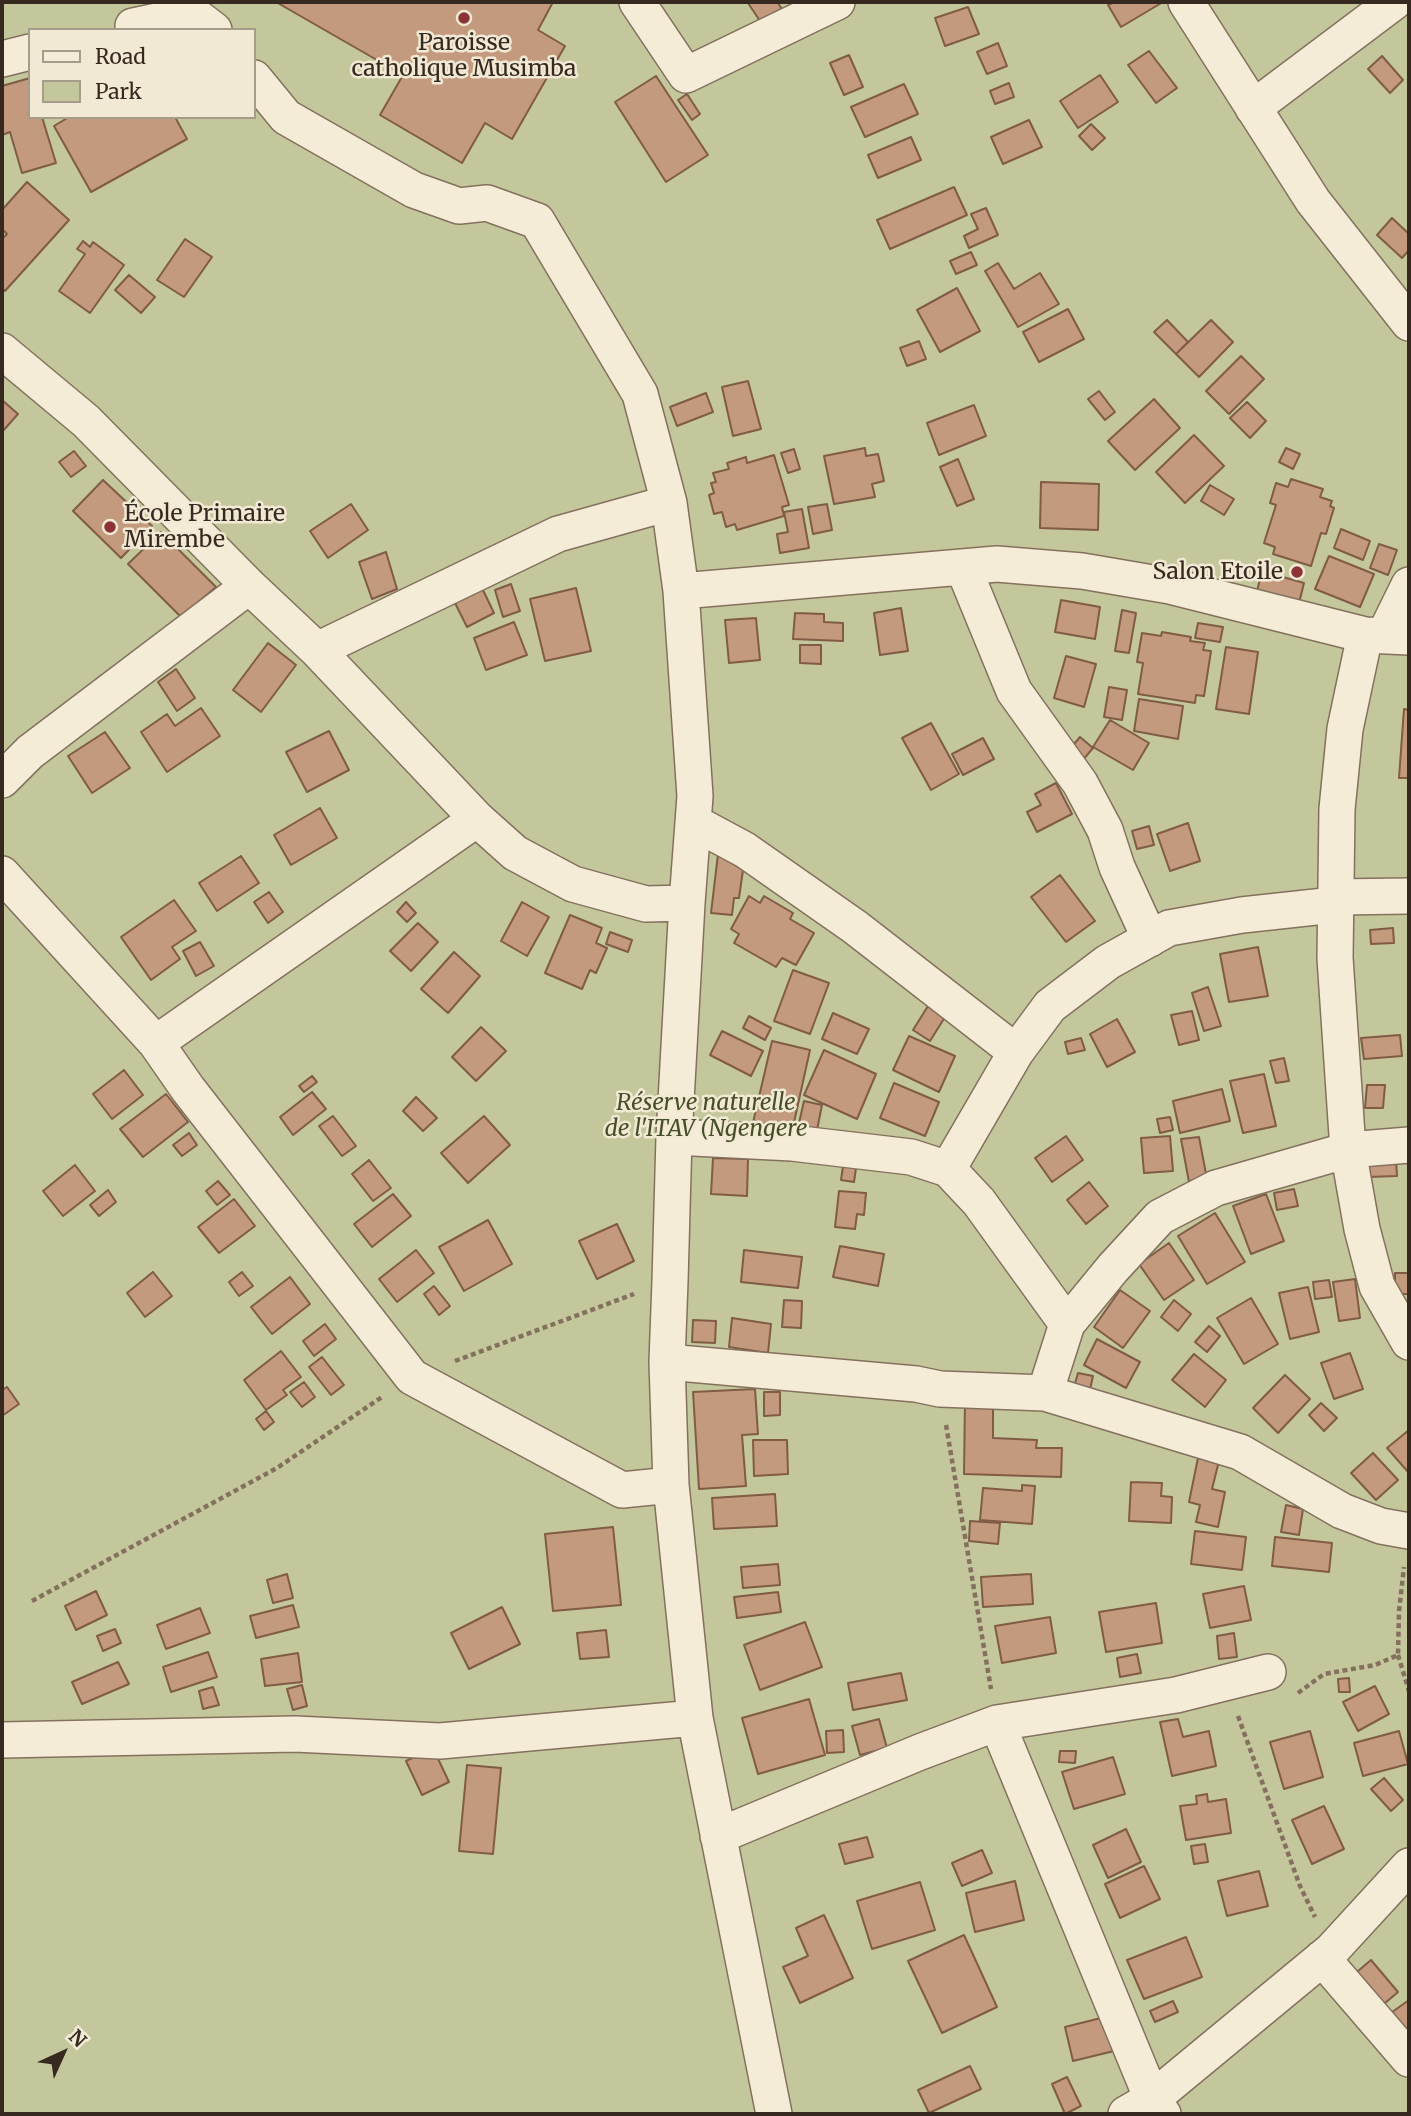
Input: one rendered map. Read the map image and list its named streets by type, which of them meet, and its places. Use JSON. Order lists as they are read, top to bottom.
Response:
{
  "parks": ["Réserve naturelle de l'ITAV (Ngengere"],
  "places": ["Paroisse catholique Musimba", "École Primaire Mirembe", "Salon Etoile"],
  "legend": ["Road", "Park"],
  "north": "top right"
}
